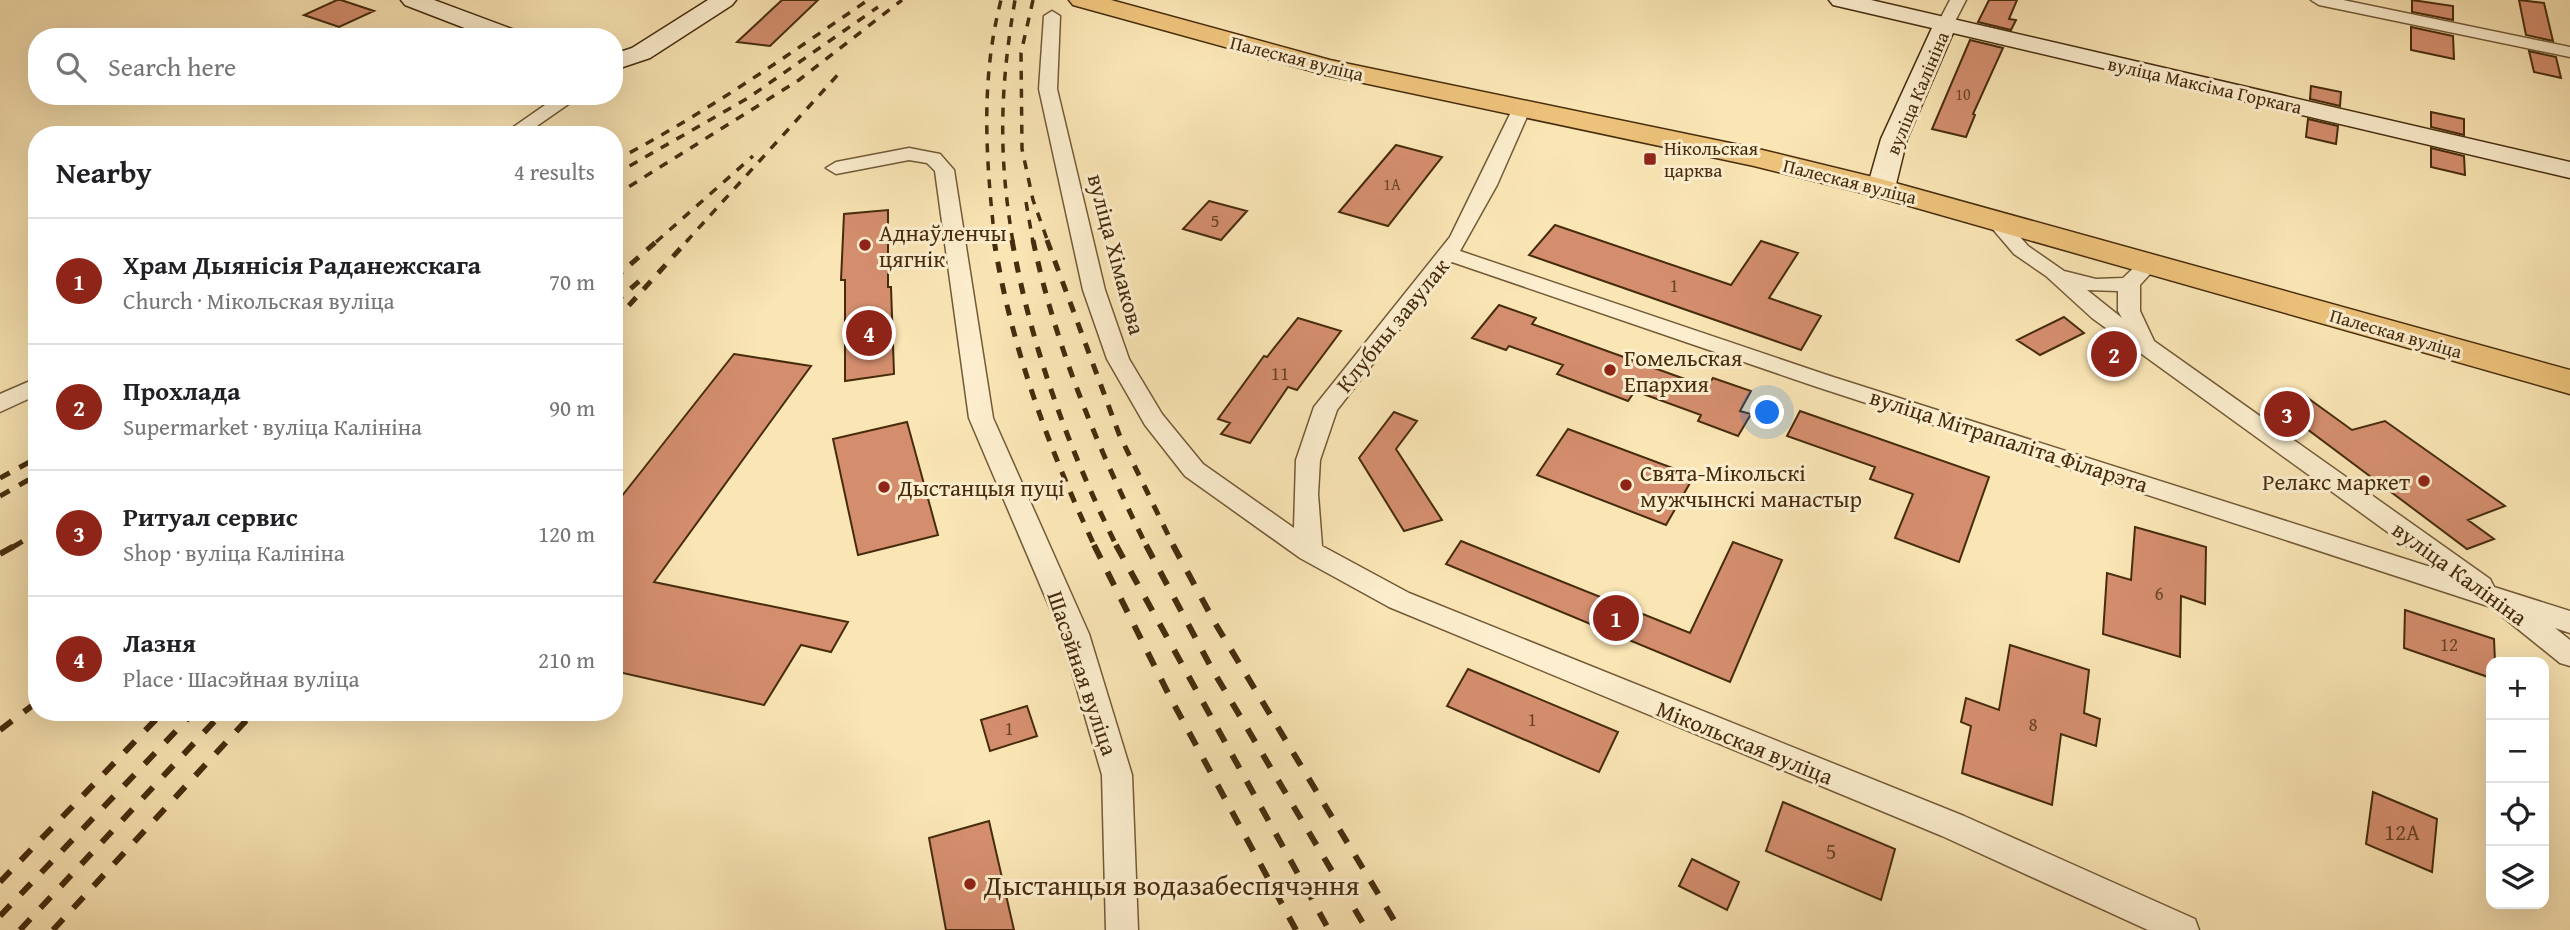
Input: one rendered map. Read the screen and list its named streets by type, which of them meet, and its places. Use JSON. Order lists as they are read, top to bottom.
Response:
{
  "streets": {
    "main road": ["Палеская вуліца"],
    "street": [
      "вуліца Максіма Горкага",
      "вуліца Калініна",
      "вуліца Хімакова",
      "Клубны завулак",
      "вуліца Мітрапаліта Філарэта",
      "Шасэйная вуліца",
      "Мікольская вуліца"
    ]
  },
  "crossings": [
    ["Палеская вуліца", "вуліца Калініна"],
    ["Палеская вуліца", "Клубны завулак"],
    ["вуліца Максіма Горкага", "вуліца Калініна"],
    ["вуліца Калініна", "вуліца Мітрапаліта Філарэта"],
    ["вуліца Хімакова", "Клубны завулак"],
    ["вуліца Хімакова", "Мікольская вуліца"],
    ["Клубны завулак", "вуліца Мітрапаліта Філарэта"],
    ["Клубны завулак", "Мікольская вуліца"]
  ],
  "places": {
    "transit": ["Нікольская царква"],
    "other": [
      "Аднаўленчы цягнік",
      "Гомельская Епархия",
      "Релакс маркет",
      "Свята-Мікольскі мужчынскі манастыр",
      "Дыстанцыя пуці",
      "Дыстанцыя водазабеспячэння"
    ]
  },
  "house_numbers": [
    "10",
    "1А",
    "5",
    "1",
    "11",
    "6",
    "12",
    "1",
    "8",
    "1",
    "12А",
    "5"
  ],
  "page": {
    "search": "Search here",
    "heading": ["Nearby", "4 results"],
    "list": [
      {
        "mark": "1",
        "name": "Храм Дыянісія Раданежскага",
        "note": "Church · Мікольская вуліца",
        "value": "70 m"
      },
      {
        "mark": "2",
        "name": "Прохлада",
        "note": "Supermarket · вуліца Калініна",
        "value": "90 m"
      },
      {
        "mark": "3",
        "name": "Ритуал сервис",
        "note": "Shop · вуліца Калініна",
        "value": "120 m"
      },
      {
        "mark": "4",
        "name": "Лазня",
        "note": "Place · Шасэйная вуліца",
        "value": "210 m"
      }
    ],
    "pins": [
      "4",
      "2",
      "3",
      "1"
    ],
    "map_buttons": ["+", "−"]
  }
}
